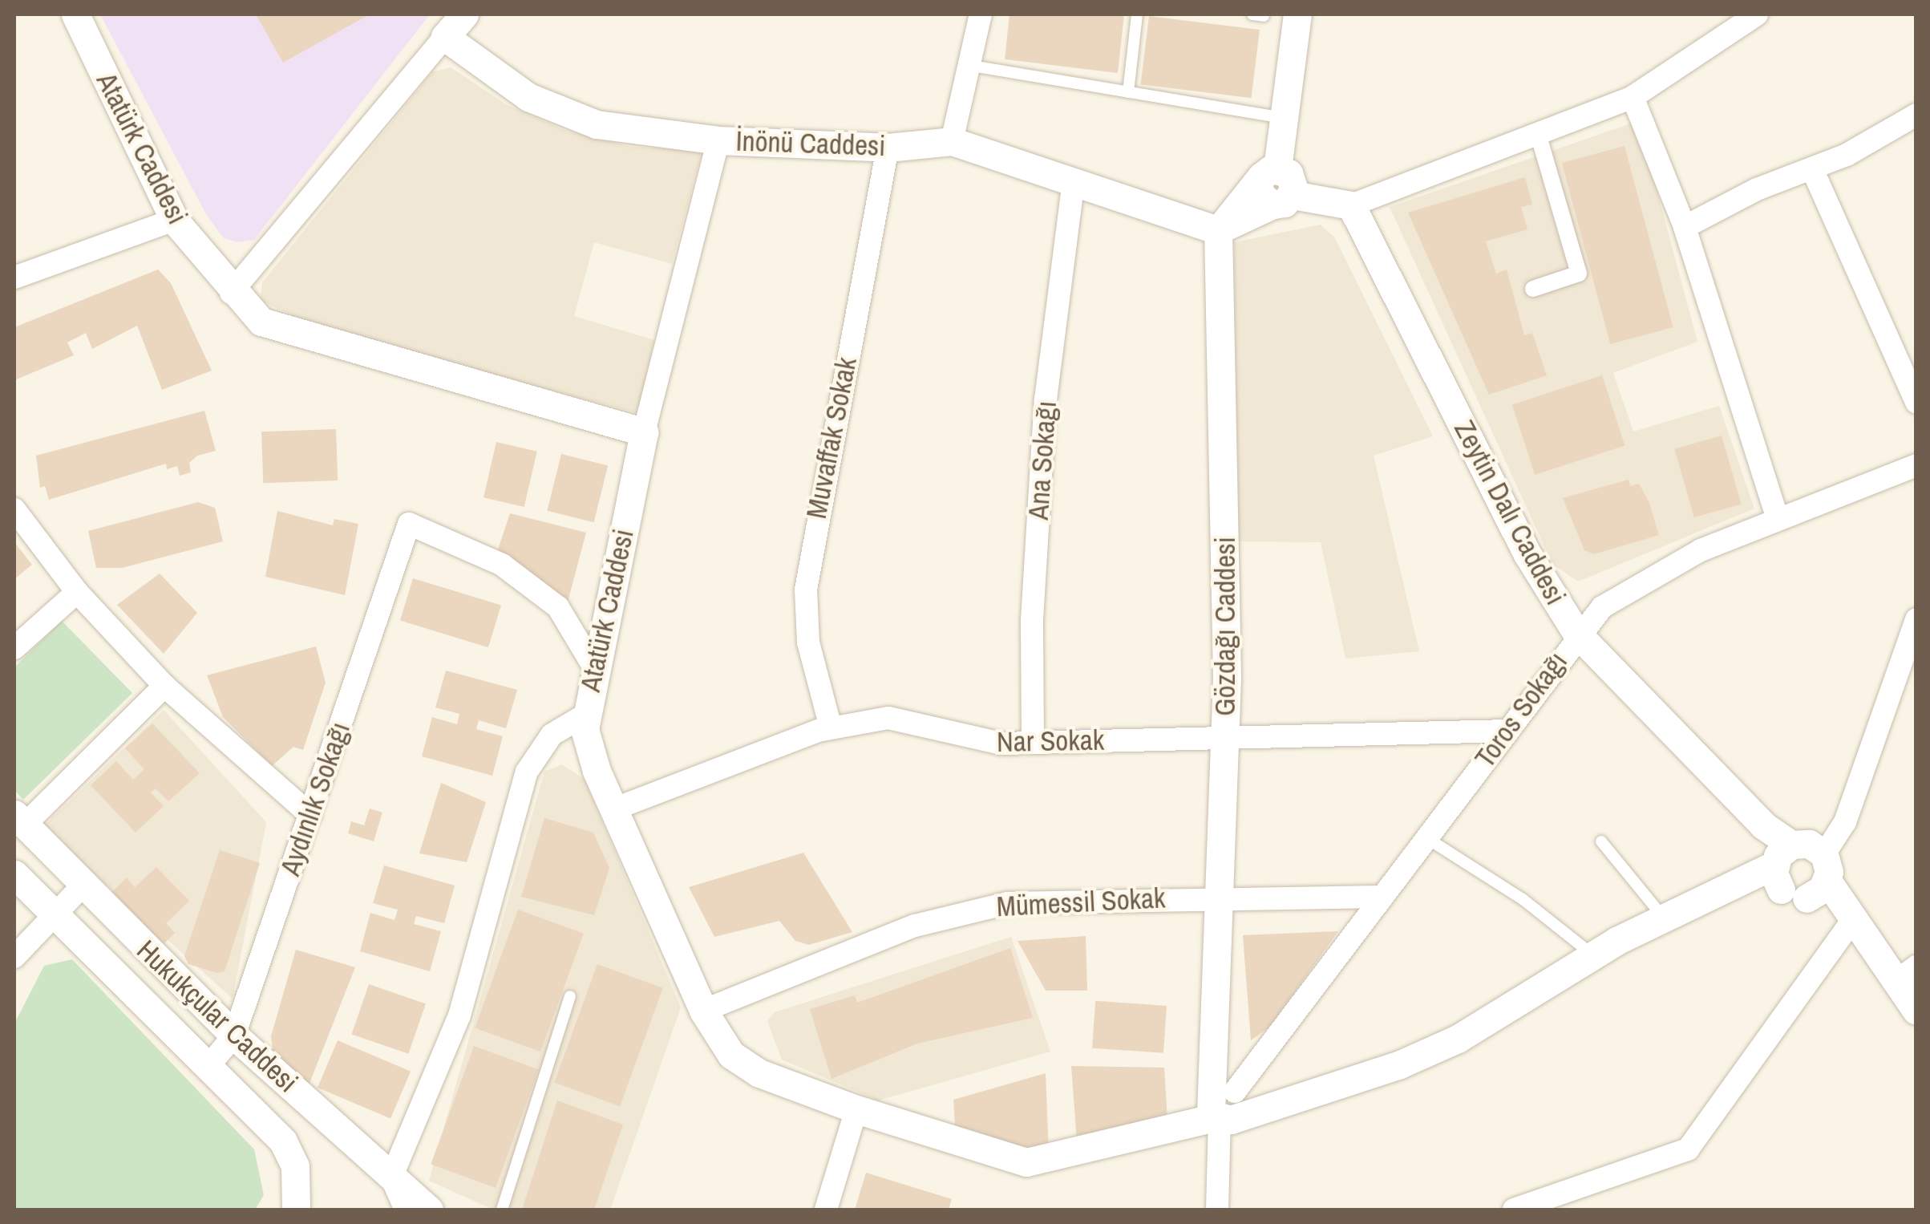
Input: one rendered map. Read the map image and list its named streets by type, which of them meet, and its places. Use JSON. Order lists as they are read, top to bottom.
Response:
{
  "streets": {
    "street": [
      "İnönü Caddesi",
      "Atatürk Caddesi",
      "Muvaffak Sokak",
      "Ana Sokağı",
      "Zeytin Dalı Caddesi",
      "Gözdağı Caddesi",
      "Toros Sokağı",
      "Nar Sokak",
      "Aydınlık Sokağı",
      "Mümessil Sokak",
      "Hukukçular Caddesi"
    ]
  },
  "crossings": [
    ["İnönü Caddesi", "Muvaffak Sokak"],
    ["İnönü Caddesi", "Ana Sokağı"],
    ["İnönü Caddesi", "Gözdağı Caddesi"],
    ["Atatürk Caddesi", "Gözdağı Caddesi"],
    ["Atatürk Caddesi", "Toros Sokağı"],
    ["Atatürk Caddesi", "Nar Sokak"],
    ["Atatürk Caddesi", "Aydınlık Sokağı"],
    ["Atatürk Caddesi", "Mümessil Sokak"],
    ["Muvaffak Sokak", "Nar Sokak"],
    ["Ana Sokağı", "Nar Sokak"],
    ["Zeytin Dalı Caddesi", "Toros Sokağı"],
    ["Gözdağı Caddesi", "Toros Sokağı"],
    ["Gözdağı Caddesi", "Nar Sokak"],
    ["Gözdağı Caddesi", "Mümessil Sokak"],
    ["Toros Sokağı", "Nar Sokak"],
    ["Toros Sokağı", "Mümessil Sokak"],
    ["Aydınlık Sokağı", "Hukukçular Caddesi"]
  ]
}
